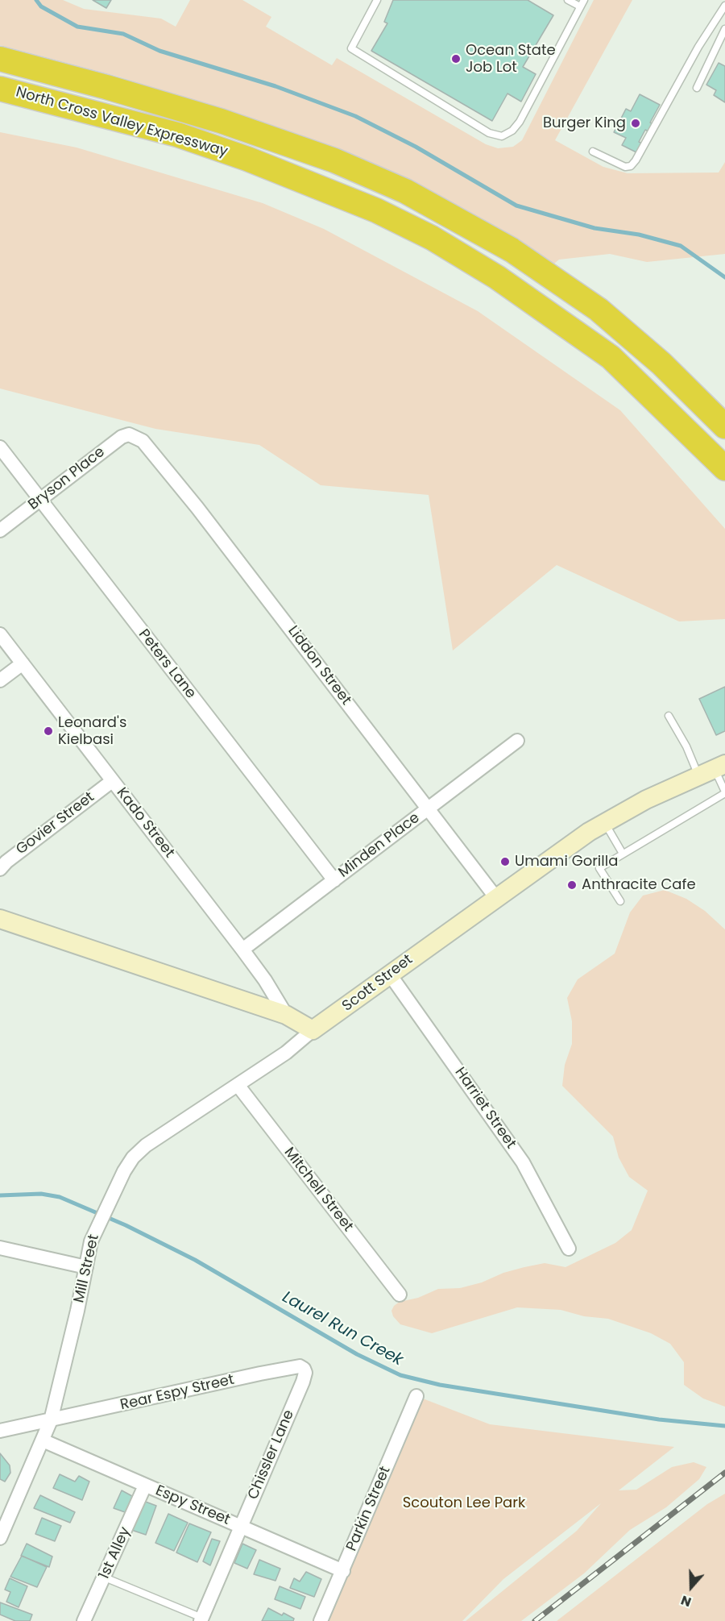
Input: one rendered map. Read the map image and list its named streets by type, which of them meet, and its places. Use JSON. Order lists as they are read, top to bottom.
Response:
{
  "streets": {
    "highway": ["North Cross Valley Expressway"],
    "street": [
      "Bryson Place",
      "Peters Lane",
      "Liddon Street",
      "Kado Street",
      "Govier Street",
      "Minden Place",
      "Scott Street",
      "Harriet Street",
      "Mitchell Street",
      "Mill Street",
      "Rear Espy Street",
      "Chissler Lane",
      "Espy Street",
      "Parkin Street",
      "1st Alley"
    ]
  },
  "crossings": [
    ["Bryson Place", "Peters Lane"],
    ["Bryson Place", "Liddon Street"],
    ["Peters Lane", "Minden Place"],
    ["Liddon Street", "Minden Place"],
    ["Liddon Street", "Scott Street"],
    ["Kado Street", "Govier Street"],
    ["Kado Street", "Minden Place"],
    ["Scott Street", "Harriet Street"],
    ["Scott Street", "Mill Street"],
    ["Mitchell Street", "Mill Street"],
    ["Mill Street", "Rear Espy Street"],
    ["Mill Street", "Espy Street"],
    ["Rear Espy Street", "Chissler Lane"],
    ["Chissler Lane", "Espy Street"],
    ["Espy Street", "Parkin Street"],
    ["Espy Street", "1st Alley"]
  ],
  "water": ["Laurel Run Creek"],
  "parks": ["Scouton Lee Park"],
  "places": [
    "Ocean State Job Lot",
    "Burger King",
    "Leonard's Kielbasi",
    "Umami Gorilla",
    "Anthracite Cafe"
  ],
  "north": "bottom"
}
